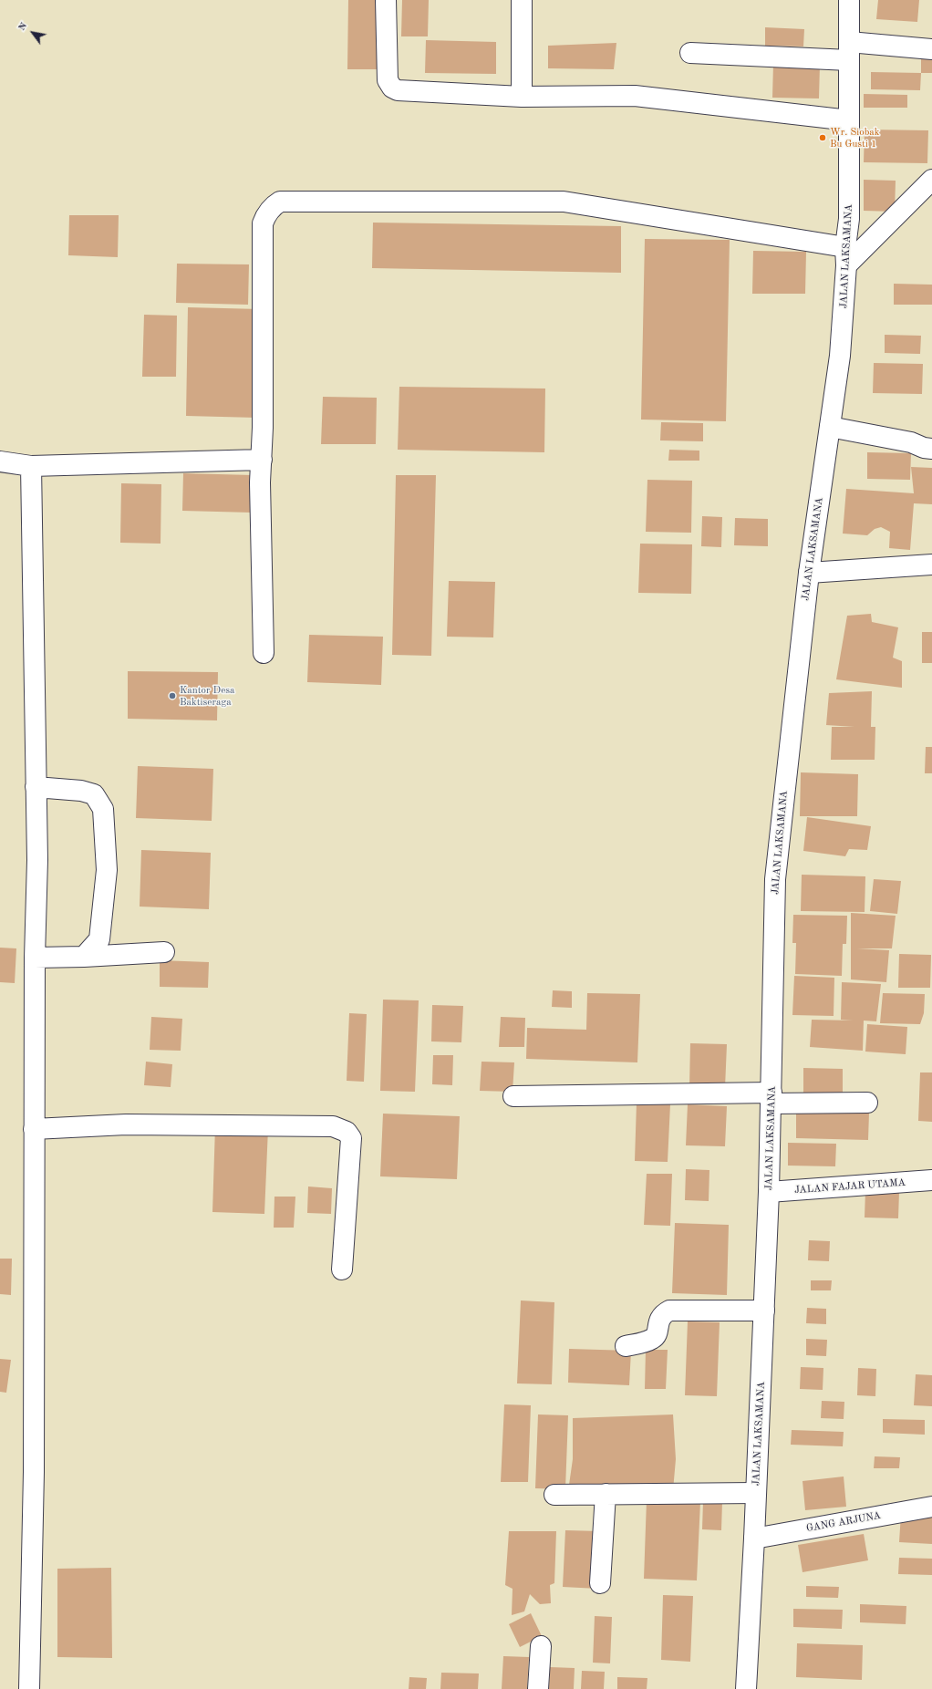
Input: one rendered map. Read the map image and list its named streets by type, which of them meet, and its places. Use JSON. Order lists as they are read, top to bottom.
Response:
{
  "streets": {
    "street": ["JALAN LAKSAMANA", "JALAN FAJAR UTAMA", "GANG ARJUNA"]
  },
  "crossings": [
    ["JALAN LAKSAMANA", "JALAN FAJAR UTAMA"],
    ["JALAN LAKSAMANA", "GANG ARJUNA"]
  ],
  "places": ["Wr. Siobak Bu Gusti 1", "Kantor Desa Baktiseraga"],
  "north": "top left"
}
